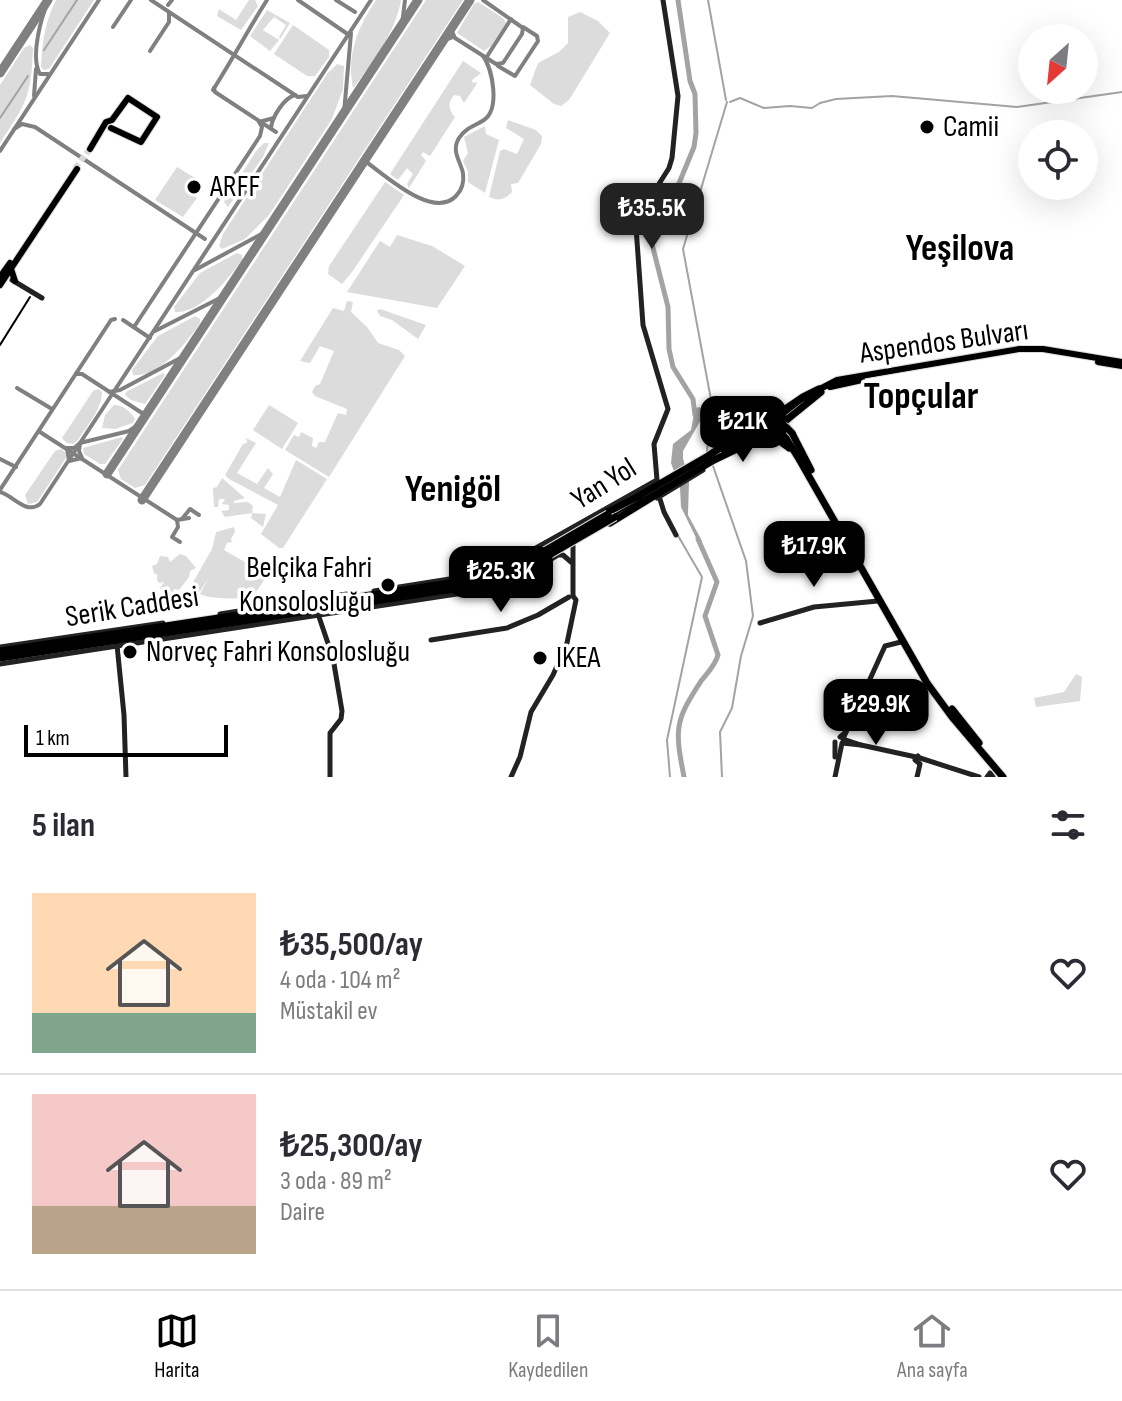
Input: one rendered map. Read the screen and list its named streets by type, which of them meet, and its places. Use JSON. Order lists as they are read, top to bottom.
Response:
{
  "streets": {
    "highway": ["Serik Caddesi"],
    "main road": ["Aspendos Bulvarı"],
    "street": ["Yan Yol"]
  },
  "crossings": [
    ["Yan Yol", "Serik Caddesi"]
  ],
  "districts": ["Yeşilova", "Topçular", "Yenigöl"],
  "places": [
    "Camii",
    "ARFF",
    "Belçika Fahri Konsolosluğu",
    "Norveç Fahri Konsolosluğu",
    "IKEA"
  ],
  "scale_bar": "1 km",
  "north": "bottom left",
  "page": {
    "price": [
      "₺35.5K",
      "₺21K",
      "₺17.9K",
      "₺25.3K",
      "₺29.9K"
    ],
    "scale": "1 km",
    "heading": "5 ilan",
    "list": [
      {
        "name": "₺35,500/ay",
        "note": "4 oda · 104 m² · Müstakil ev"
      },
      {
        "name": "₺25,300/ay",
        "note": "3 oda · 89 m² · Daire"
      }
    ],
    "tabs": ["Harita", "Kaydedilen", "Ana sayfa"]
  }
}
